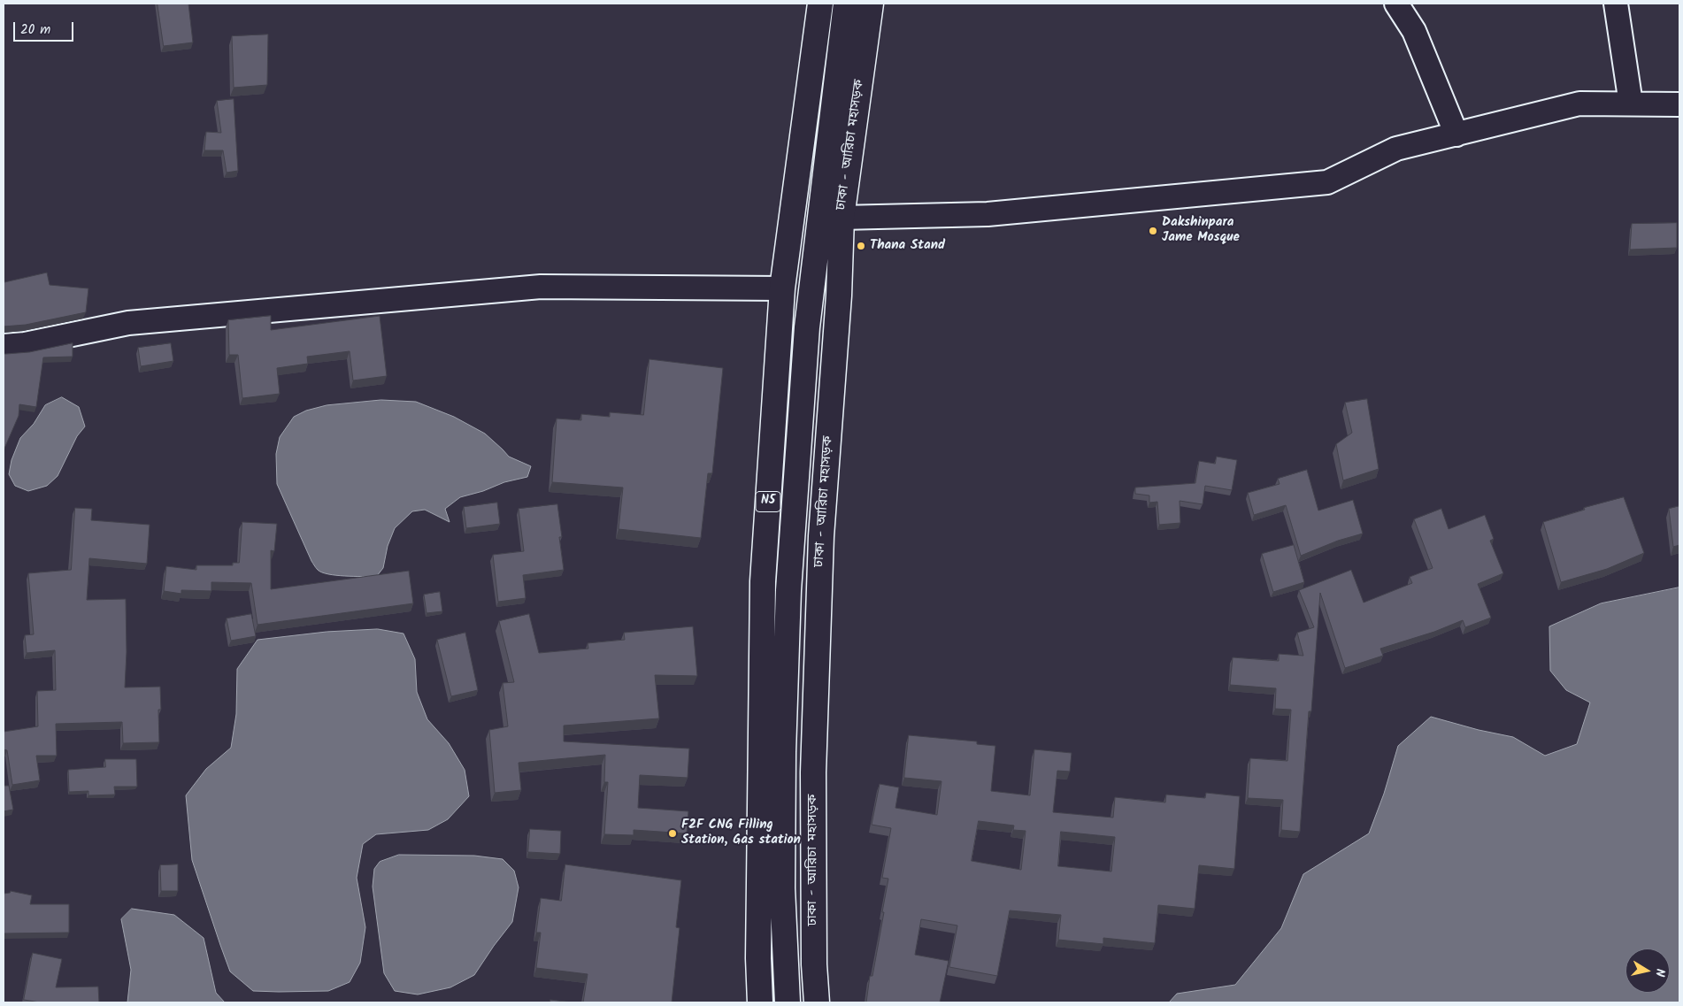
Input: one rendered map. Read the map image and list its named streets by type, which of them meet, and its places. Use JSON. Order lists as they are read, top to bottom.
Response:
{
  "streets": {
    "highway": ["ঢাকা - আরিচা মহাসড়ক", "N5"]
  },
  "places": ["Dakshinpara Jame Mosque", "Thana Stand", "F2F CNG Filling Station, Gas station"],
  "scale_bar": "20 m",
  "north": "right"
}
